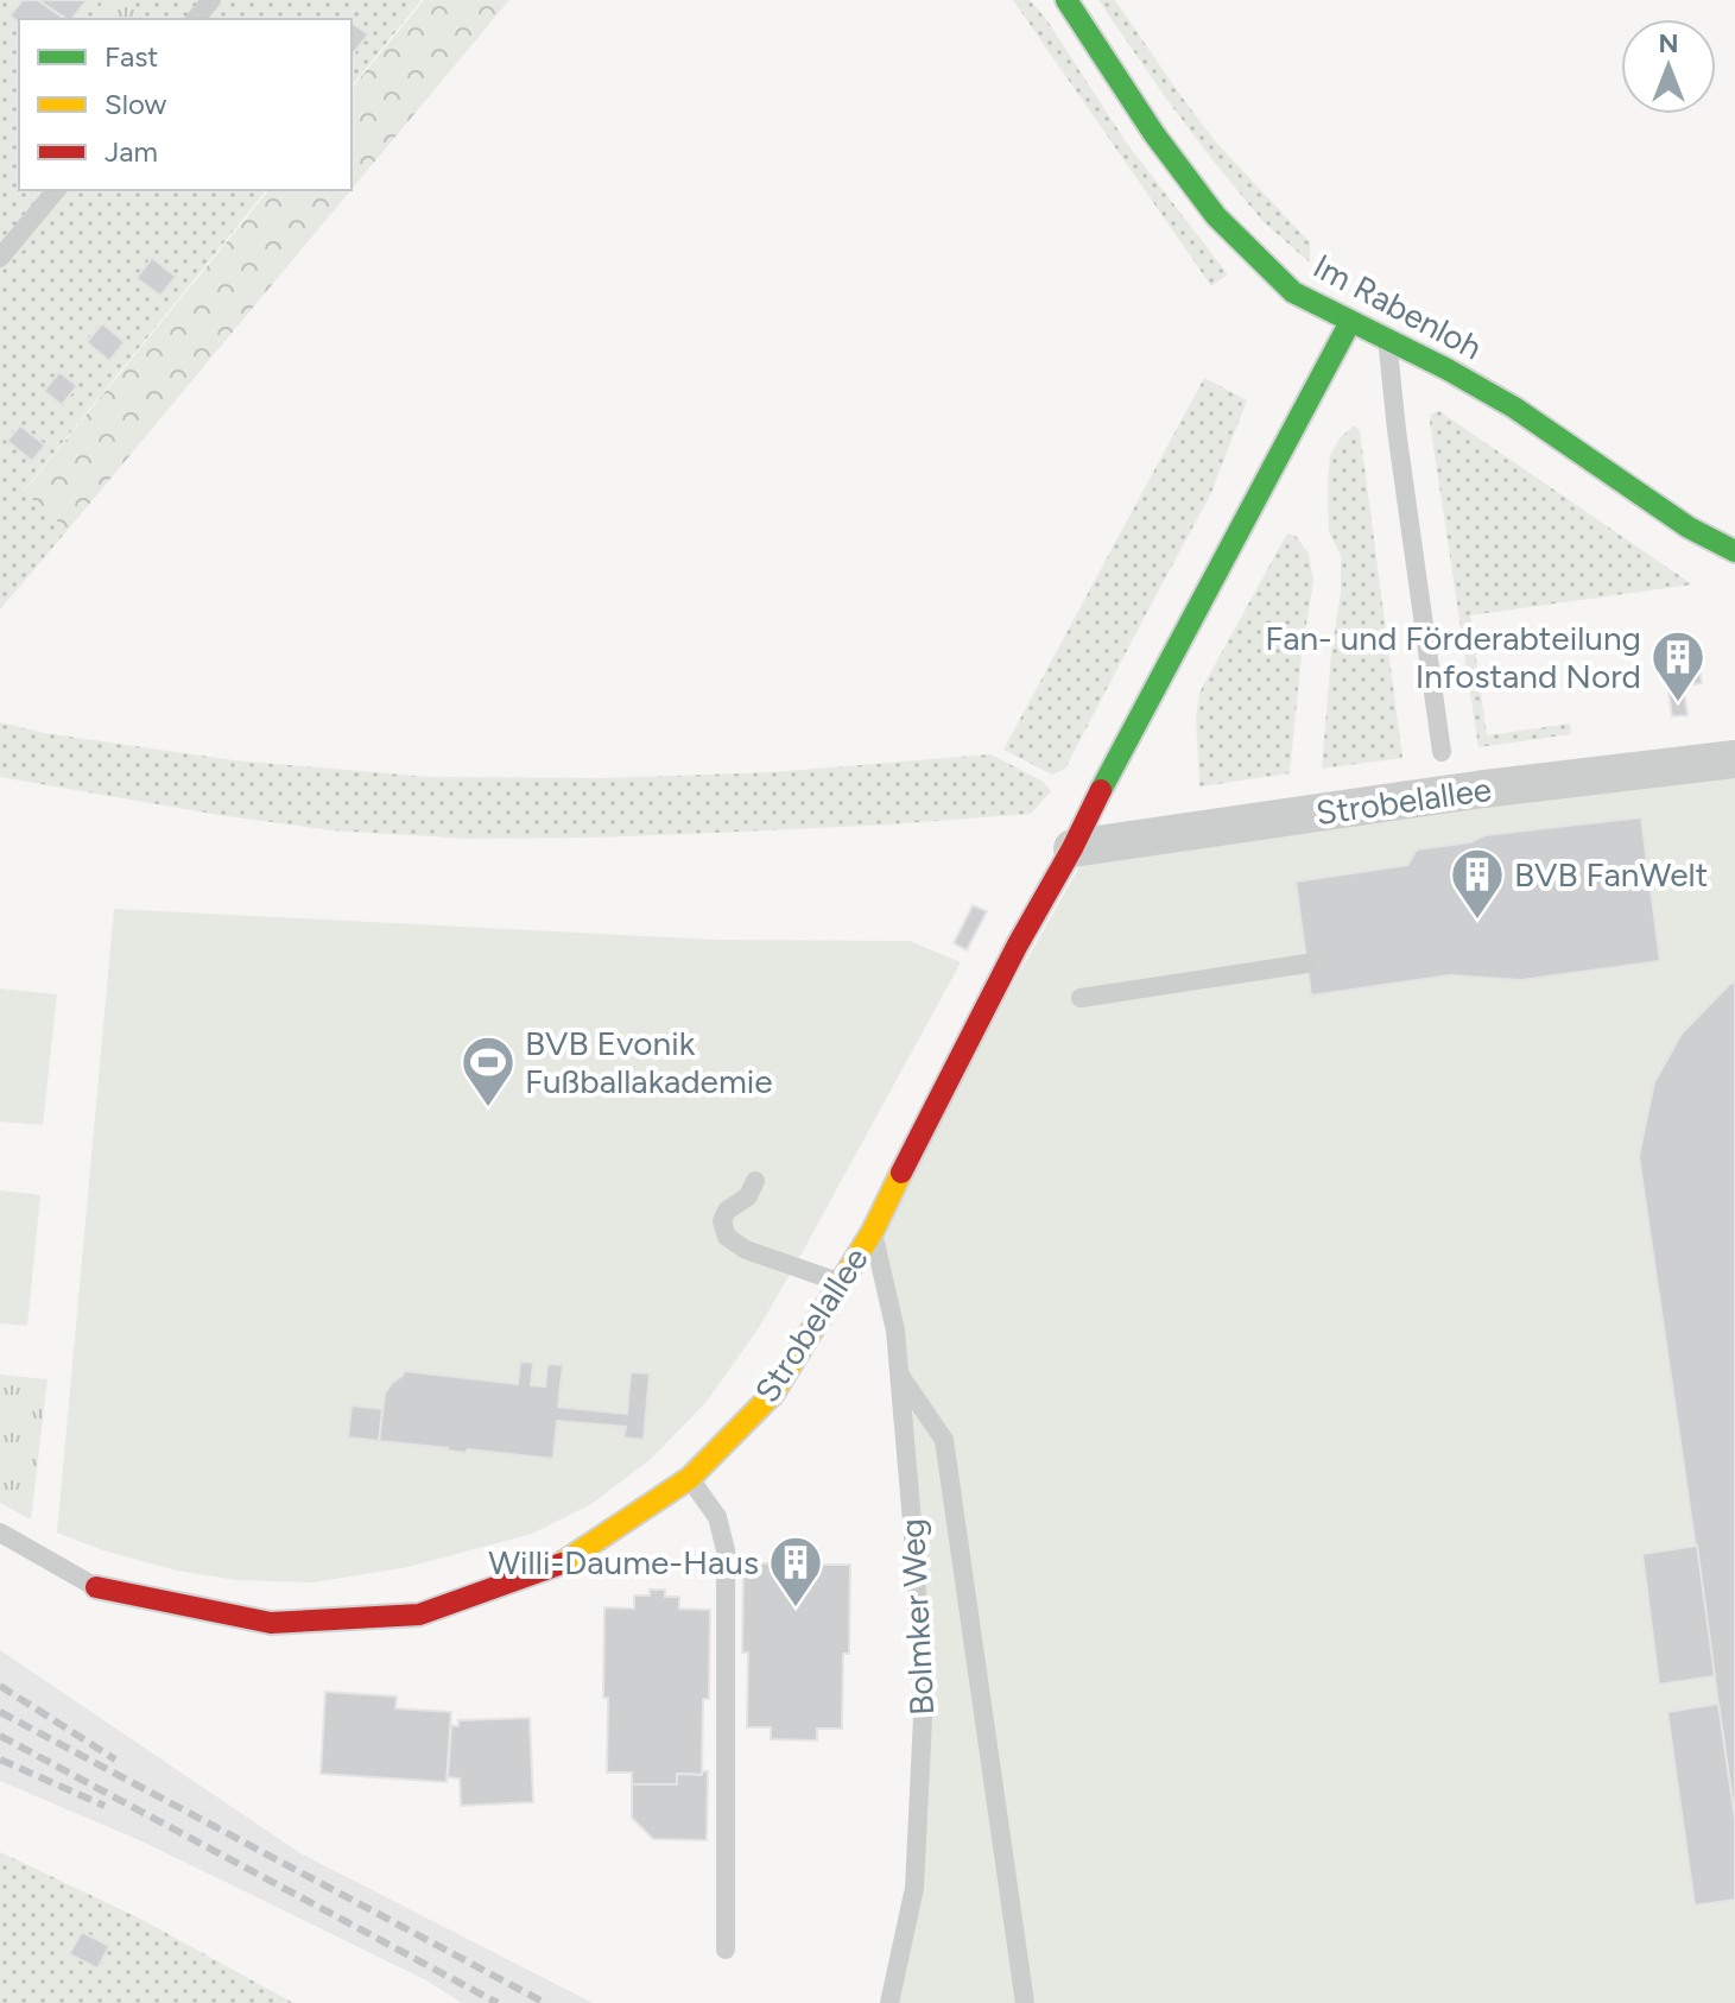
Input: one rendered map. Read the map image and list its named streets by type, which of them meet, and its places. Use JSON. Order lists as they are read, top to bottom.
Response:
{
  "streets": {
    "street": ["Im Rabenloh", "Strobelallee"],
    "lane": ["Bolmker Weg"]
  },
  "crossings": [
    ["Im Rabenloh", "Strobelallee"],
    ["Strobelallee", "Bolmker Weg"]
  ],
  "places": {
    "building": ["Fan- und Förderabteilung Infostand Nord", "BVB FanWelt", "Willi-Daume-Haus"],
    "sports": ["BVB Evonik Fußballakademie"]
  },
  "legend": ["Fast", "Slow", "Jam"],
  "north": "top"
}
